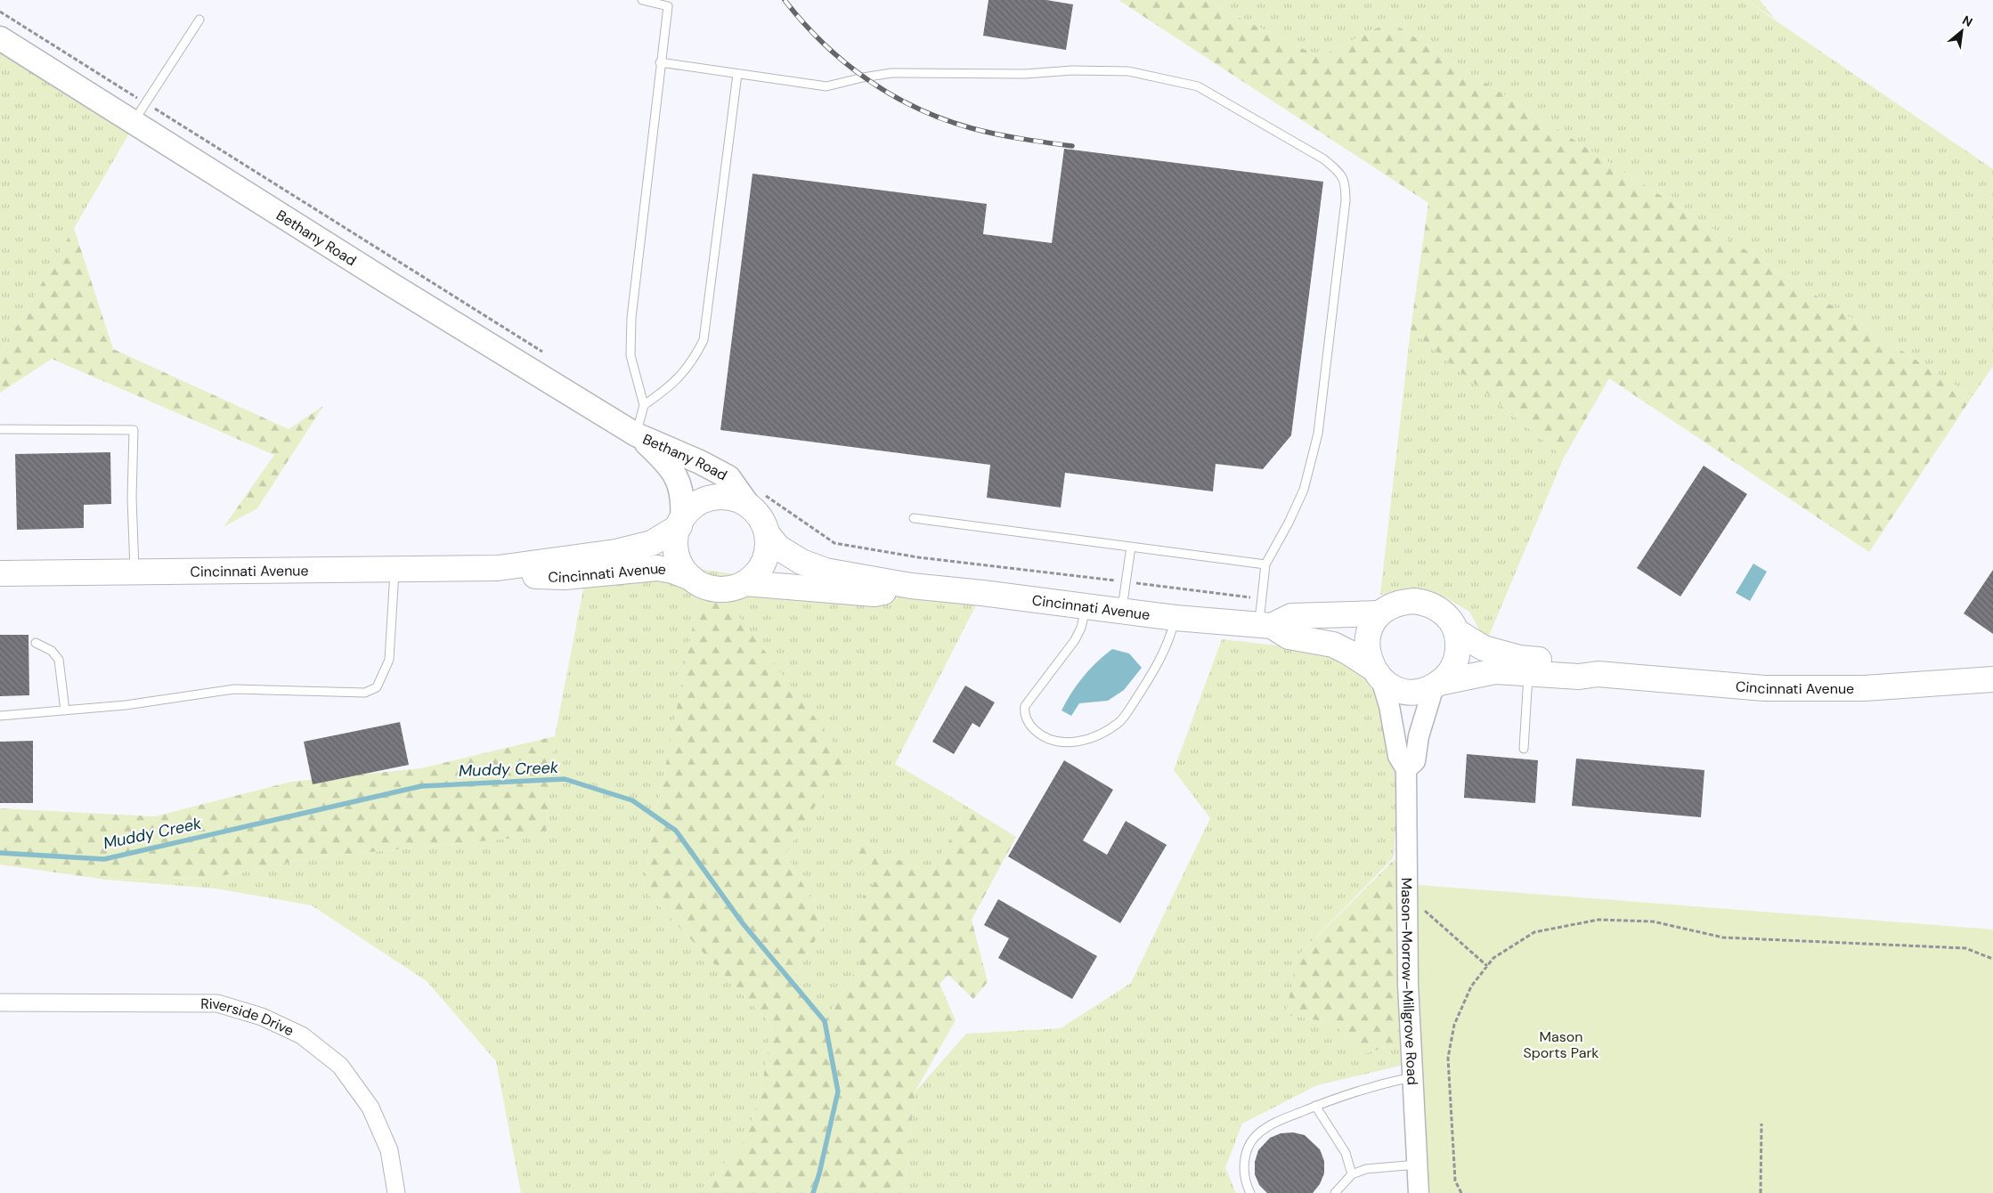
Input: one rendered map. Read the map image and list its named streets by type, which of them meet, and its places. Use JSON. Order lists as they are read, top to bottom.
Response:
{
  "streets": {
    "main road": ["Bethany Road", "Cincinnati Avenue"],
    "street": ["Mason–Morrow–Millgrove Road", "Riverside Drive"]
  },
  "crossings": [
    ["Bethany Road", "Cincinnati Avenue"],
    ["Cincinnati Avenue", "Mason–Morrow–Millgrove Road"]
  ],
  "water": ["Muddy Creek"],
  "parks": ["Mason Sports Park"],
  "north": "top right"
}
